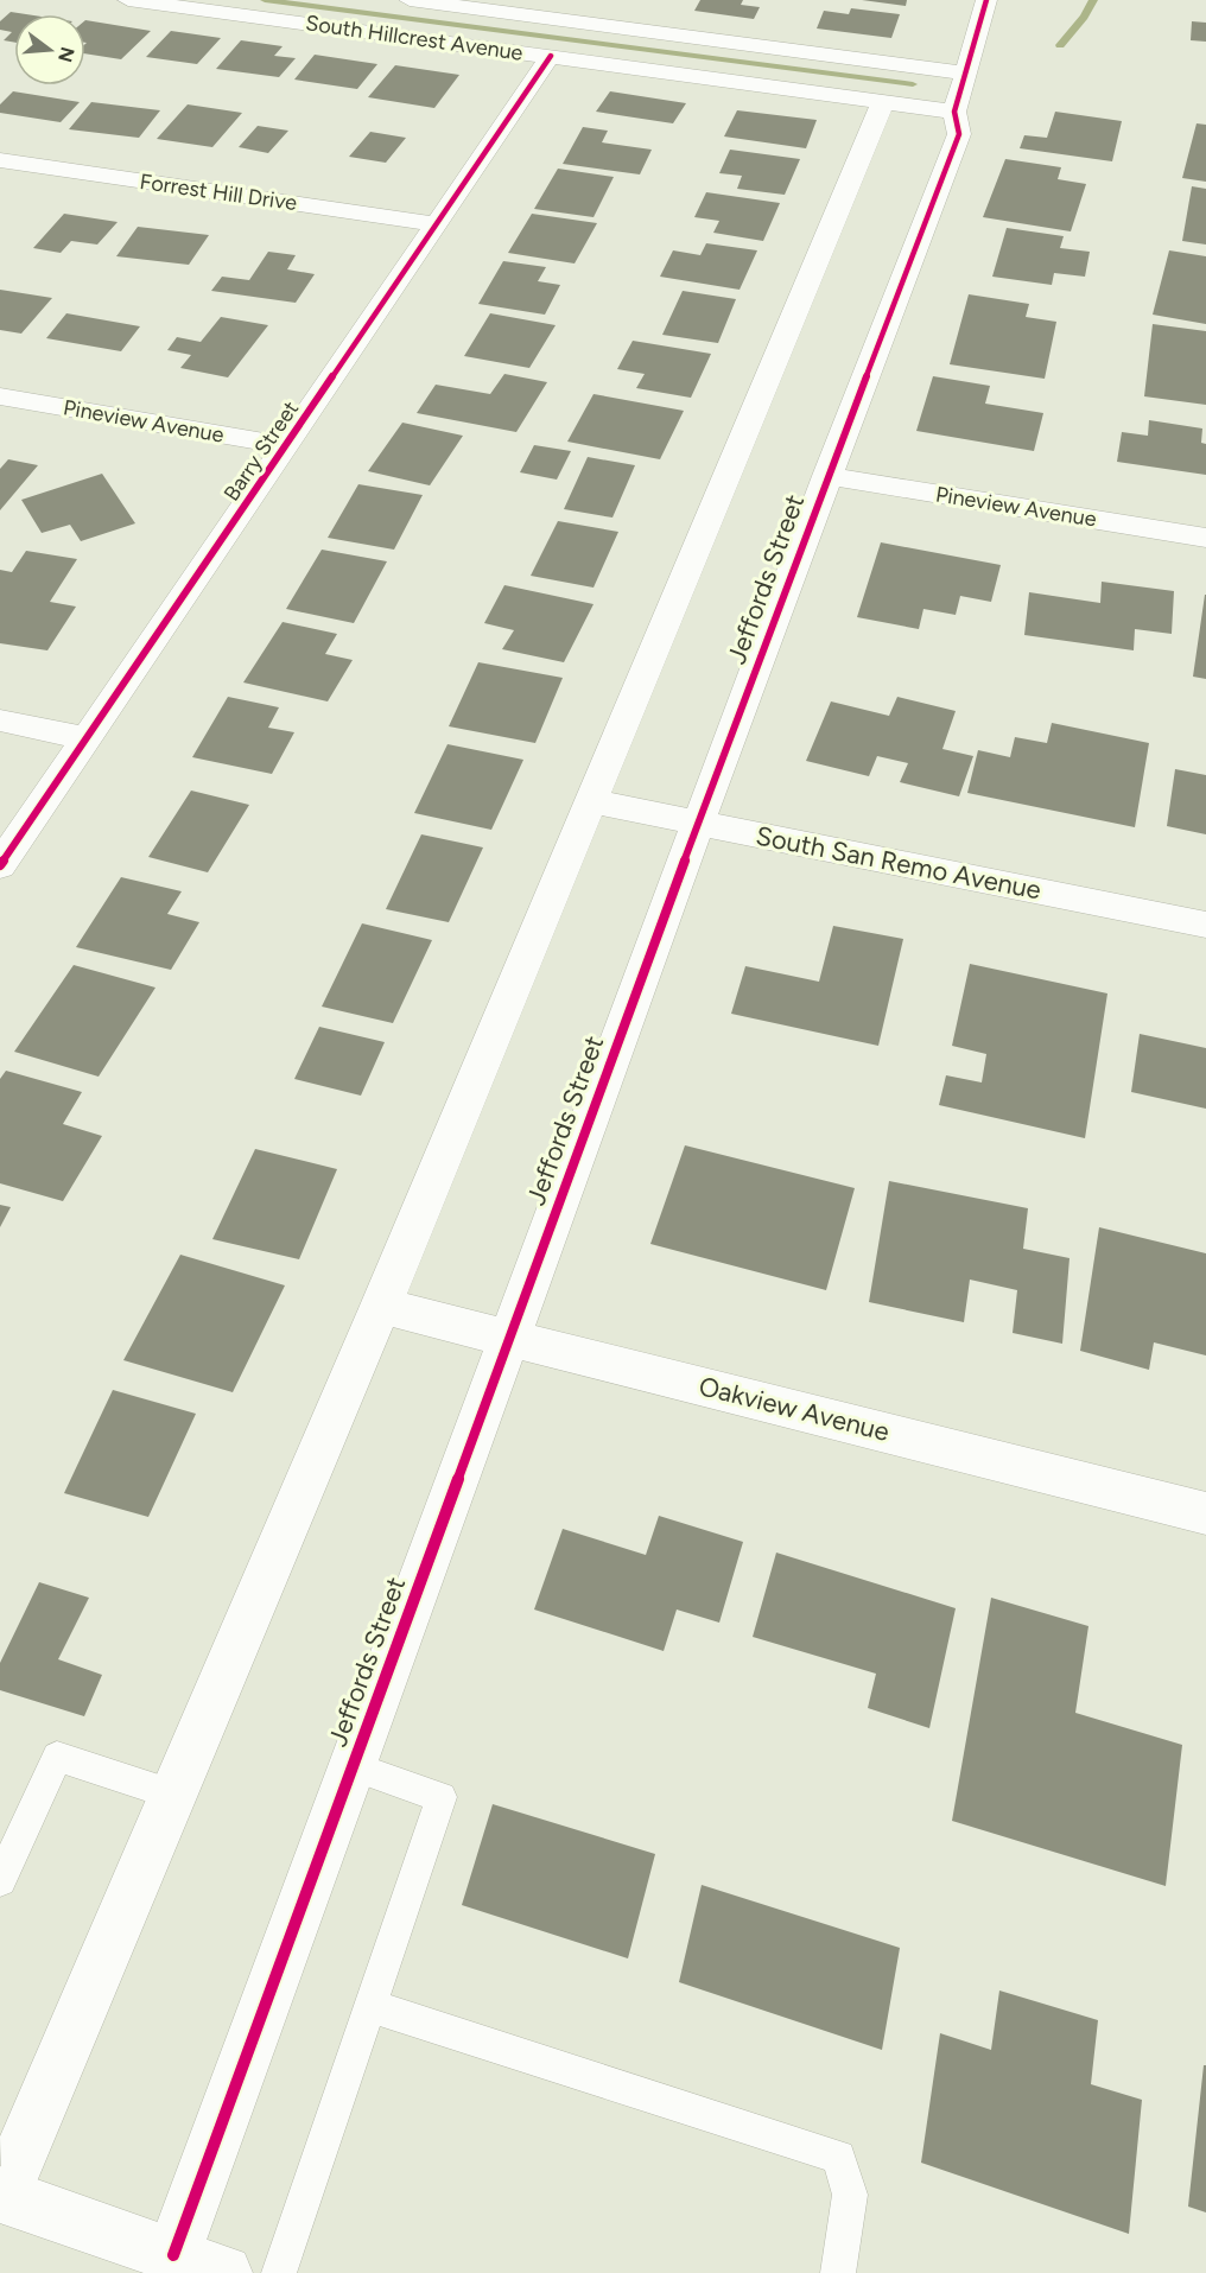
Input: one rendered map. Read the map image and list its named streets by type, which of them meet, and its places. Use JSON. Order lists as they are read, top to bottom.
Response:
{
  "streets": {
    "street": [
      "South Hillcrest Avenue",
      "Forrest Hill Drive",
      "Pineview Avenue",
      "Barry Street",
      "Jeffords Street",
      "South San Remo Avenue",
      "Oakview Avenue"
    ]
  },
  "crossings": [
    ["South Hillcrest Avenue", "Barry Street"],
    ["South Hillcrest Avenue", "Jeffords Street"],
    ["Forrest Hill Drive", "Barry Street"],
    ["Pineview Avenue", "Barry Street"],
    ["Pineview Avenue", "Jeffords Street"],
    ["Jeffords Street", "South San Remo Avenue"],
    ["Jeffords Street", "Oakview Avenue"]
  ],
  "north": "right"
}
